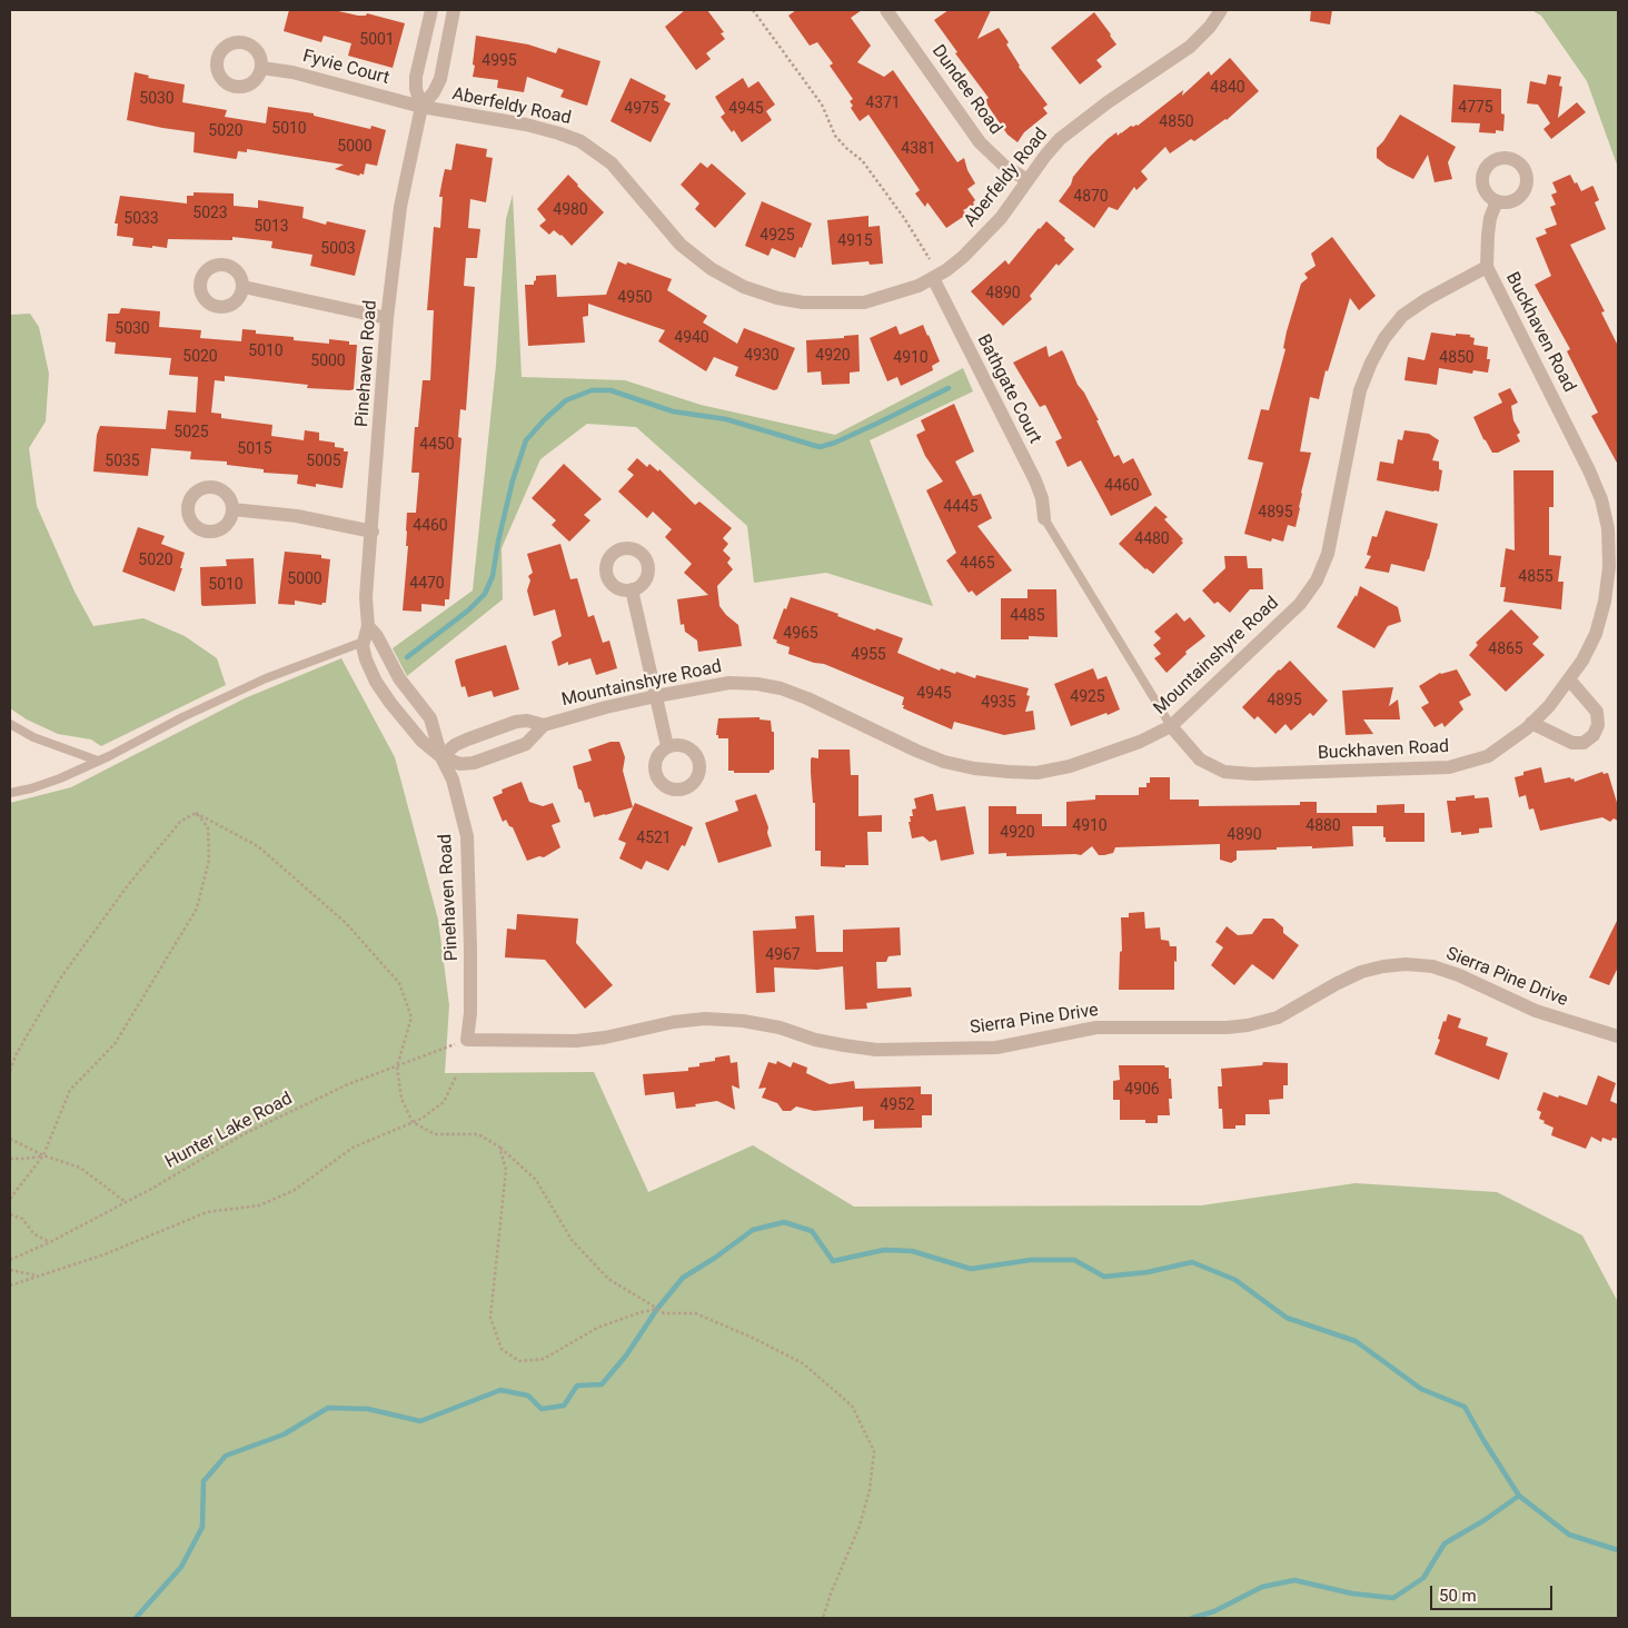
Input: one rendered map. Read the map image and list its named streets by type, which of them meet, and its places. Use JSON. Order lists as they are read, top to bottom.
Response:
{
  "streets": {
    "street": [
      "Fyvie Court",
      "Dundee Road",
      "Aberfeldy Road",
      "Buckhaven Road",
      "Pinehaven Road",
      "Bathgate Court",
      "Mountainshyre Road",
      "Sierra Pine Drive"
    ],
    "path": ["Hunter Lake Road"]
  },
  "crossings": [
    ["Fyvie Court", "Aberfeldy Road"],
    ["Fyvie Court", "Pinehaven Road"],
    ["Dundee Road", "Aberfeldy Road"],
    ["Aberfeldy Road", "Pinehaven Road"],
    ["Aberfeldy Road", "Bathgate Court"],
    ["Buckhaven Road", "Mountainshyre Road"],
    ["Pinehaven Road", "Mountainshyre Road"],
    ["Pinehaven Road", "Sierra Pine Drive"],
    ["Pinehaven Road", "Hunter Lake Road"],
    ["Sierra Pine Drive", "Hunter Lake Road"]
  ],
  "house_numbers": [
    "5001",
    "4995",
    "4840",
    "5030",
    "4371",
    "4775",
    "4975",
    "4945",
    "4850",
    "5010",
    "5020",
    "5000",
    "4381",
    "4870",
    "4980",
    "5023",
    "5033",
    "5013",
    "4925",
    "4915",
    "5003",
    "4890",
    "4950",
    "5030",
    "4940",
    "5010",
    "4930",
    "4920",
    "5020",
    "4910",
    "4850",
    "5000",
    "5025",
    "4450",
    "5015",
    "5035",
    "5005",
    "4460",
    "4445",
    "4895",
    "4460",
    "4480",
    "5020",
    "4465",
    "4855",
    "5000",
    "4470",
    "5010",
    "4485",
    "4965",
    "4865",
    "4955",
    "4945",
    "4925",
    "4895",
    "4935",
    "4910",
    "4880",
    "4920",
    "4890",
    "4521",
    "4967",
    "4906",
    "4952"
  ],
  "scale_bar": "50 m"
}
